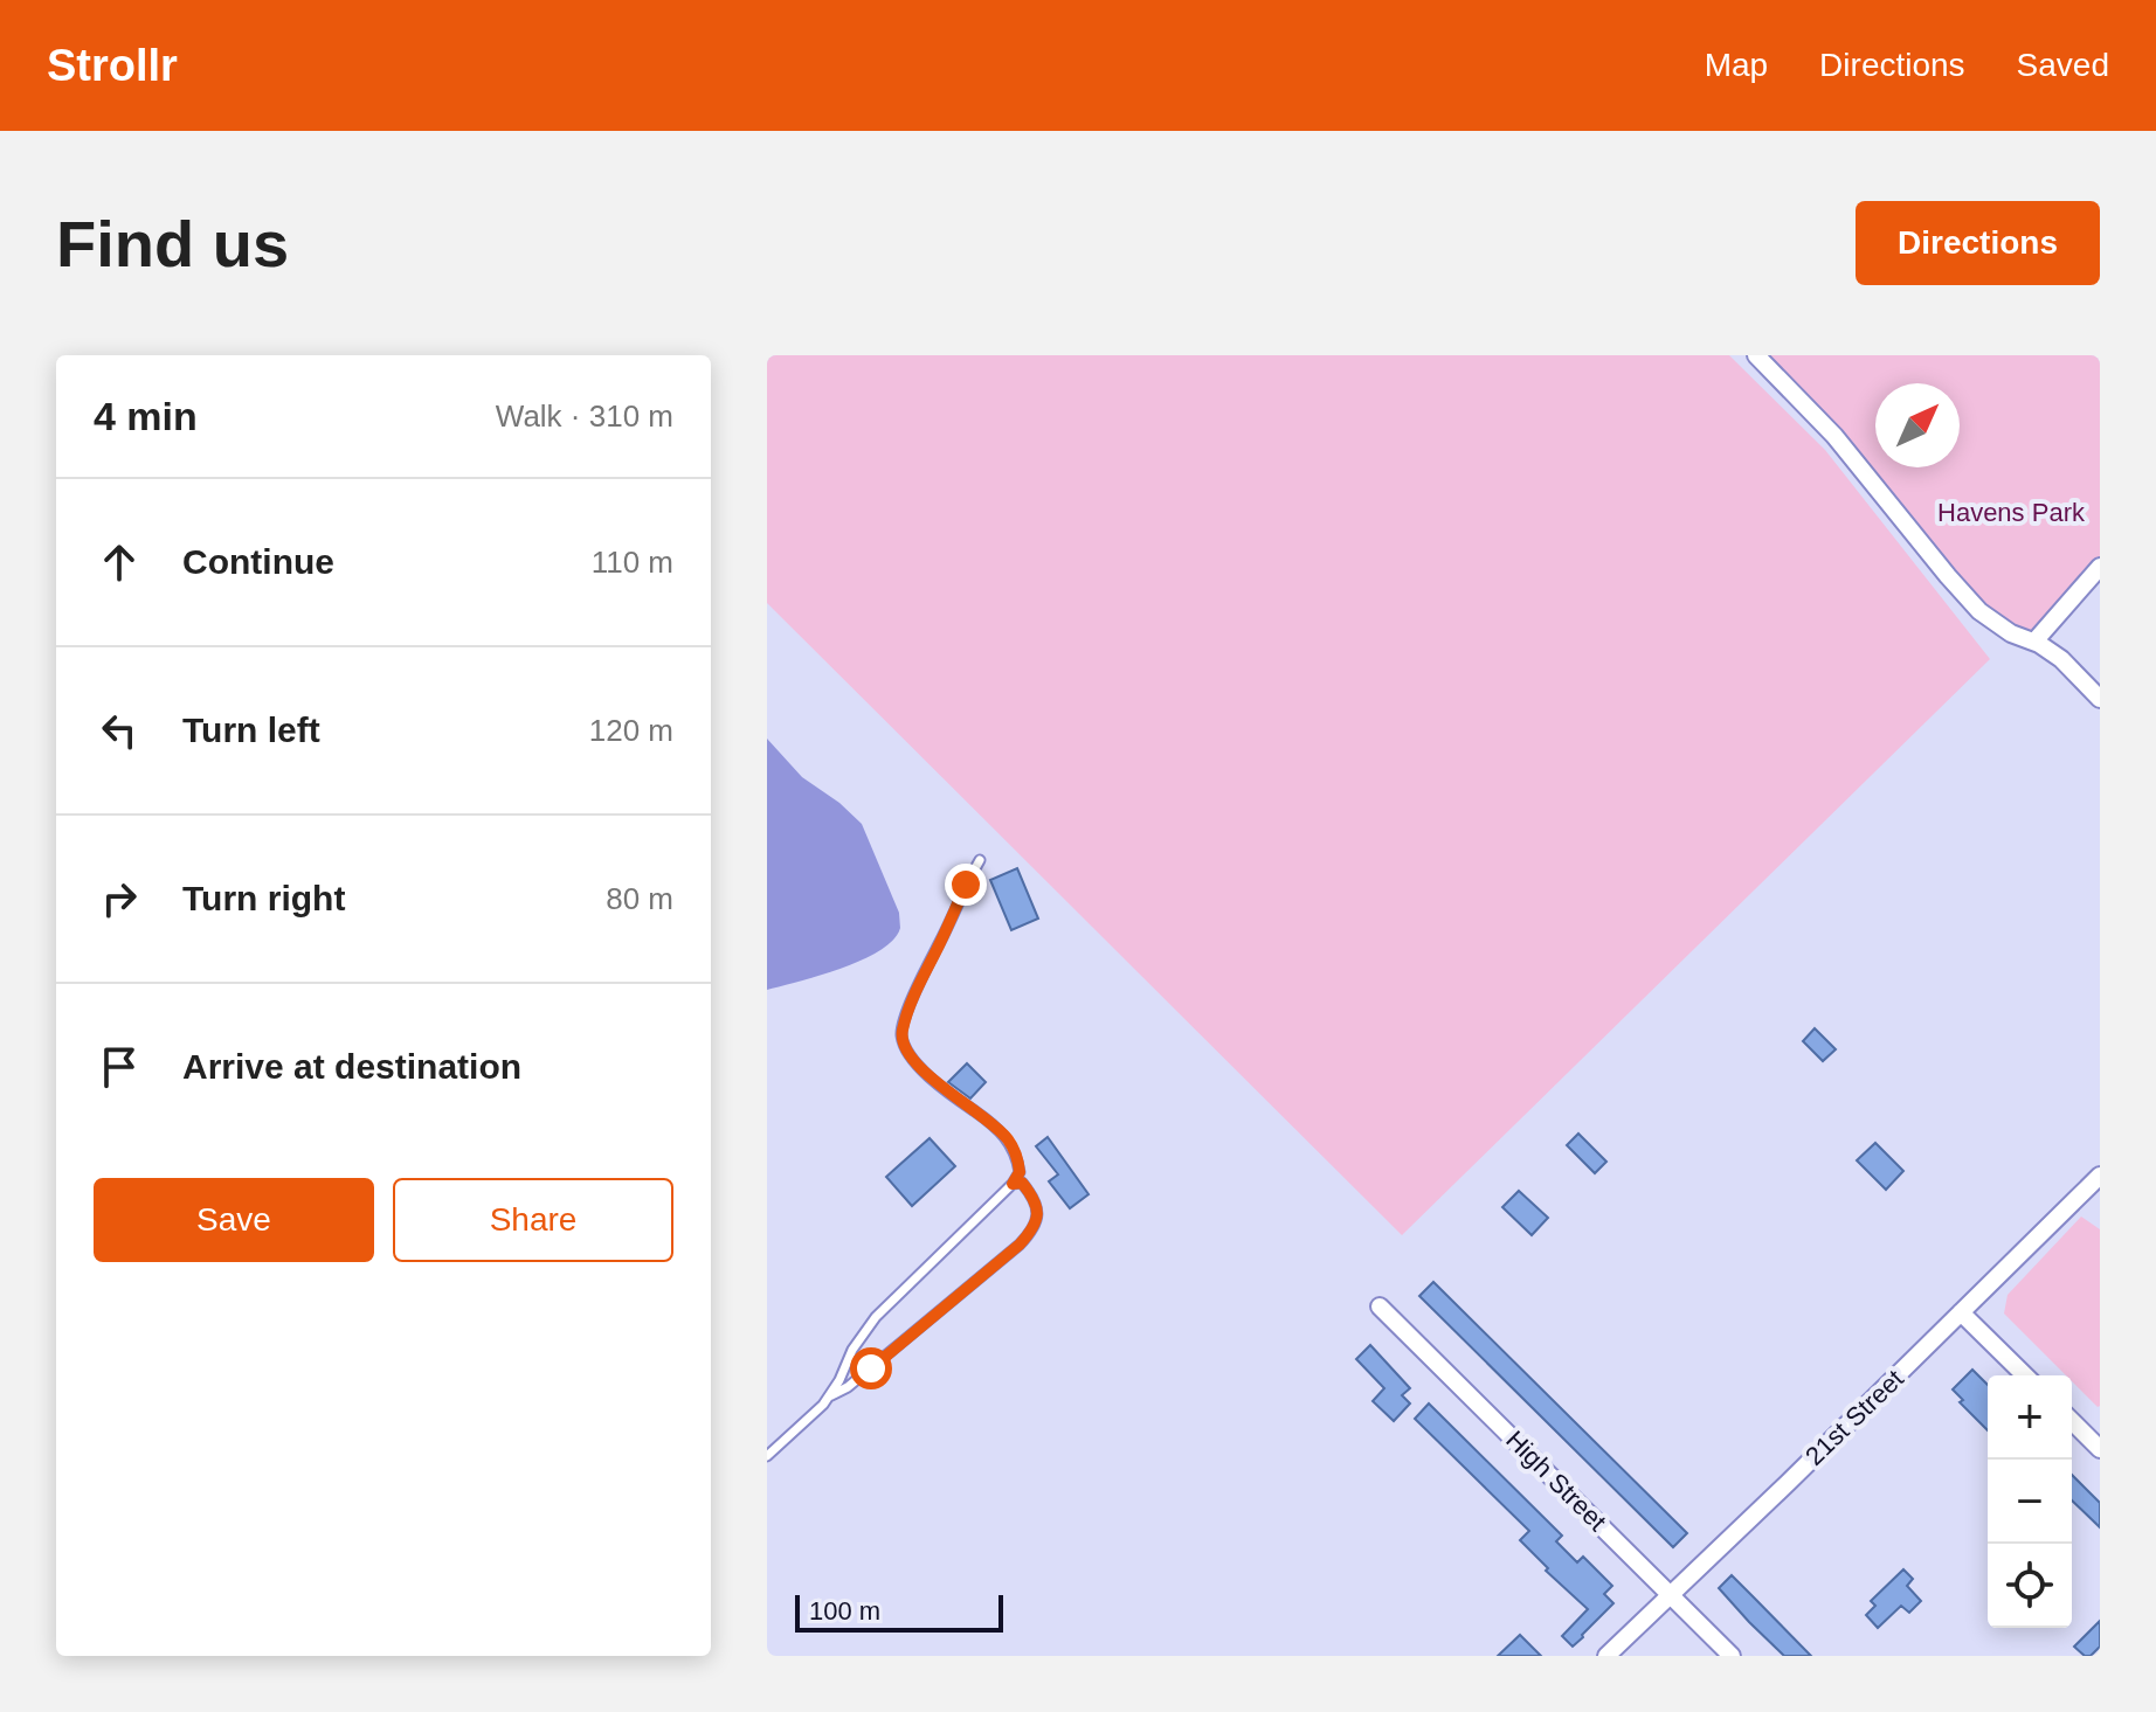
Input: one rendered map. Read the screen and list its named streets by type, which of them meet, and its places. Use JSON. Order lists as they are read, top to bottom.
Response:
{
  "streets": {
    "street": ["21st Street", "High Street"]
  },
  "crossings": [
    ["21st Street", "High Street"]
  ],
  "parks": ["Havens Park"],
  "scale_bar": "100 m",
  "north": "top right",
  "page": {
    "header": "Strollr",
    "nav": ["Map", "Directions", "Saved"],
    "buttons": [
      "Directions",
      ["Save", "Share"]
    ],
    "title": "Find us",
    "heading": ["4 min", "Walk · 310 m"],
    "list": [
      ["Continue", "110 m"],
      ["Turn left", "120 m"],
      ["Turn right", "80 m"],
      "Arrive at destination"
    ],
    "map_buttons": ["+", "−"],
    "scale": "100 m"
  }
}
